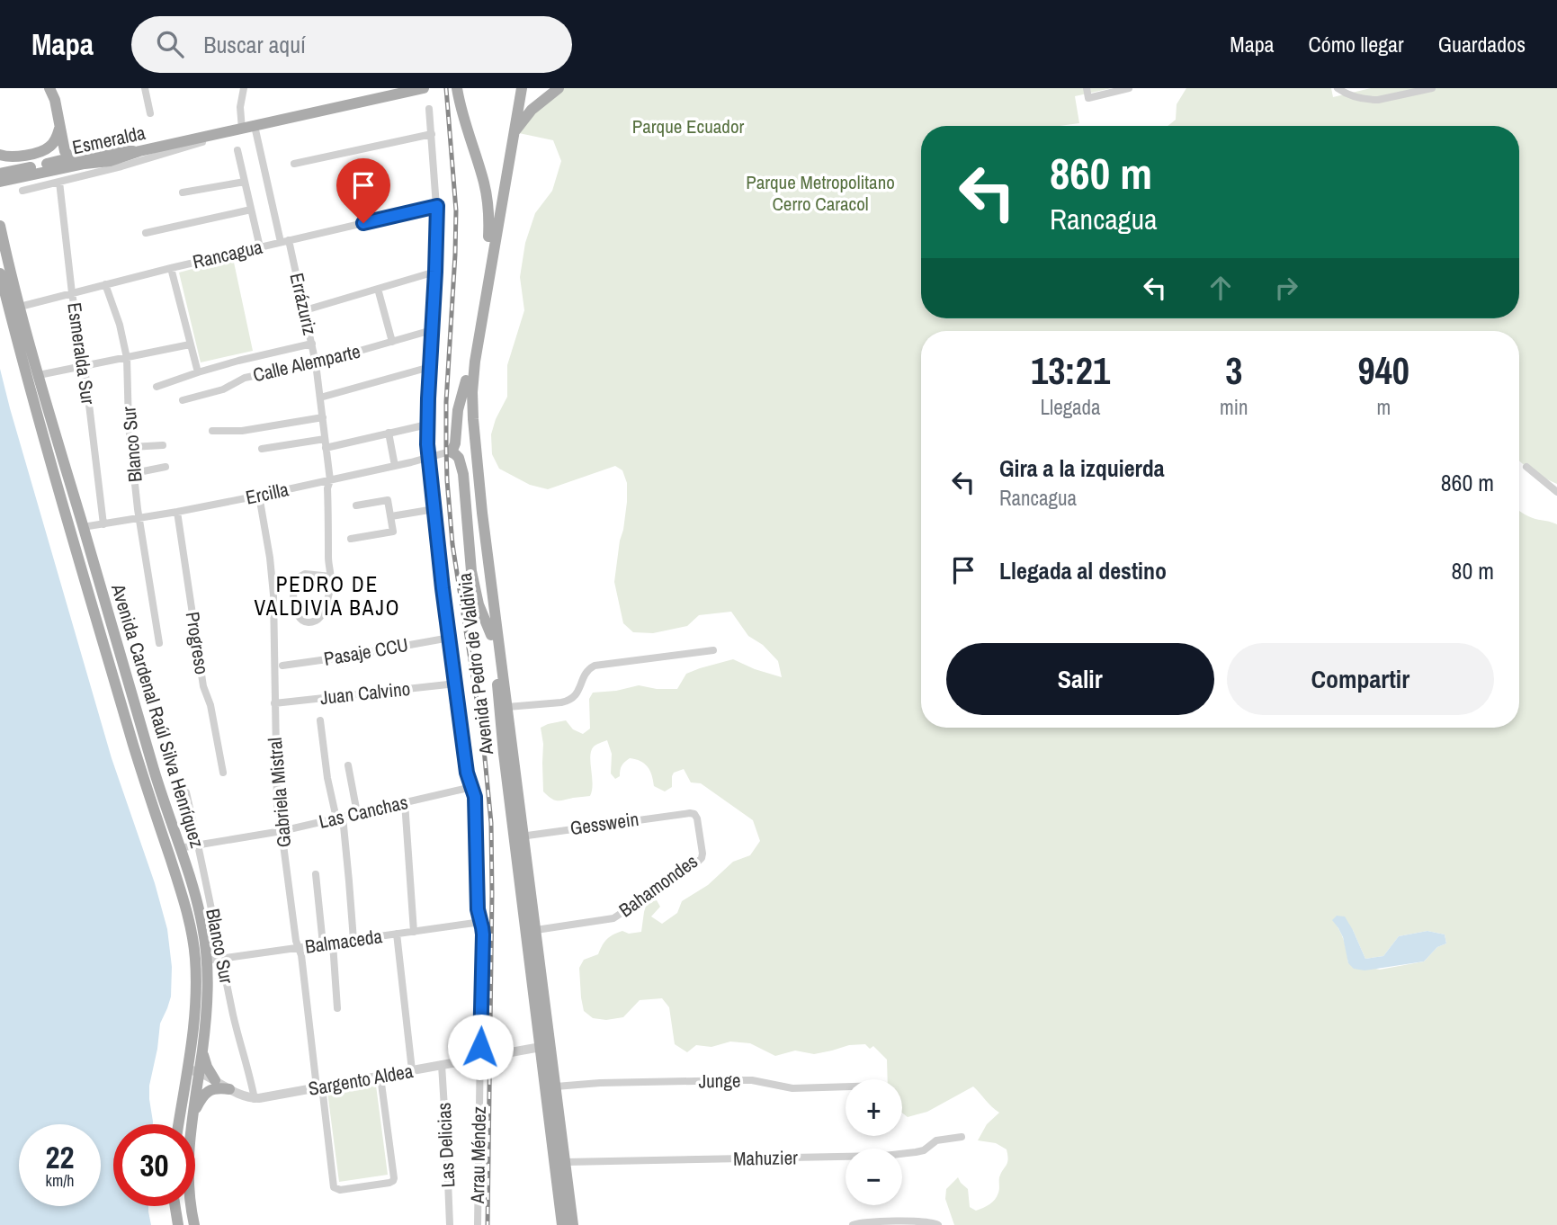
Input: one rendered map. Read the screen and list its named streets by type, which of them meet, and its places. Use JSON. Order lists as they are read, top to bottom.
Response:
{
  "streets": {
    "main road": ["Esmeralda", "Avenida Pedro de Valdivia", "Avenida Cardenal Raúl Silva Henríquez"],
    "street": [
      "Rancagua",
      "Errázuriz",
      "Esmeralda Sur",
      "Calle Alemparte",
      "Blanco Sur",
      "Ercilla",
      "Progreso",
      "Pasaje CCU",
      "Juan Calvino",
      "Gabriela Mistral",
      "Las Canchas",
      "Gesswein",
      "Bahamondes",
      "Balmaceda",
      "Sargento Aldea",
      "Junge",
      "Las Delicias",
      "Arrau Méndez",
      "Mahuzier"
    ]
  },
  "crossings": [
    ["Esmeralda", "Errázuriz"],
    ["Esmeralda", "Esmeralda Sur"],
    ["Rancagua", "Errázuriz"],
    ["Rancagua", "Esmeralda Sur"],
    ["Rancagua", "Blanco Sur"],
    ["Rancagua", "Avenida Cardenal Raúl Silva Henríquez"],
    ["Rancagua", "Arrau Méndez"],
    ["Errázuriz", "Calle Alemparte"],
    ["Errázuriz", "Ercilla"],
    ["Esmeralda Sur", "Ercilla"],
    ["Calle Alemparte", "Arrau Méndez"],
    ["Blanco Sur", "Ercilla"],
    ["Blanco Sur", "Las Canchas"],
    ["Blanco Sur", "Balmaceda"],
    ["Blanco Sur", "Sargento Aldea"],
    ["Ercilla", "Progreso"],
    ["Ercilla", "Avenida Cardenal Raúl Silva Henríquez"],
    ["Ercilla", "Gabriela Mistral"],
    ["Ercilla", "Arrau Méndez"],
    ["Pasaje CCU", "Arrau Méndez"],
    ["Avenida Pedro de Valdivia", "Gesswein"],
    ["Avenida Pedro de Valdivia", "Bahamondes"],
    ["Avenida Pedro de Valdivia", "Sargento Aldea"],
    ["Avenida Pedro de Valdivia", "Junge"],
    ["Avenida Pedro de Valdivia", "Mahuzier"],
    ["Juan Calvino", "Gabriela Mistral"],
    ["Juan Calvino", "Arrau Méndez"],
    ["Avenida Cardenal Raúl Silva Henríquez", "Las Canchas"],
    ["Avenida Cardenal Raúl Silva Henríquez", "Balmaceda"],
    ["Gabriela Mistral", "Las Canchas"],
    ["Gabriela Mistral", "Balmaceda"],
    ["Gabriela Mistral", "Sargento Aldea"],
    ["Las Canchas", "Arrau Méndez"],
    ["Gesswein", "Bahamondes"],
    ["Balmaceda", "Arrau Méndez"],
    ["Sargento Aldea", "Las Delicias"],
    ["Sargento Aldea", "Arrau Méndez"]
  ],
  "districts": ["PEDRO DE VALDIVIA BAJO"],
  "parks": ["Parque Ecuador", "Parque Metropolitano Cerro Caracol"],
  "page": {
    "header": "Mapa",
    "search": "Buscar aquí",
    "nav": ["Mapa", "Cómo llegar", "Guardados"],
    "turn": ["860 m", "Rancagua"],
    "eta": [
      "13:21",
      "Llegada",
      "3",
      "min",
      "940",
      "m"
    ],
    "list": [
      {
        "name": "Gira a la izquierda",
        "note": "Rancagua",
        "value": "860 m"
      },
      {
        "name": "Llegada al destino",
        "value": "80 m"
      }
    ],
    "buttons": ["Salir", "Compartir"],
    "map_buttons": ["+", "−"],
    "speed": "22 km/h",
    "limit": "30"
  }
}
